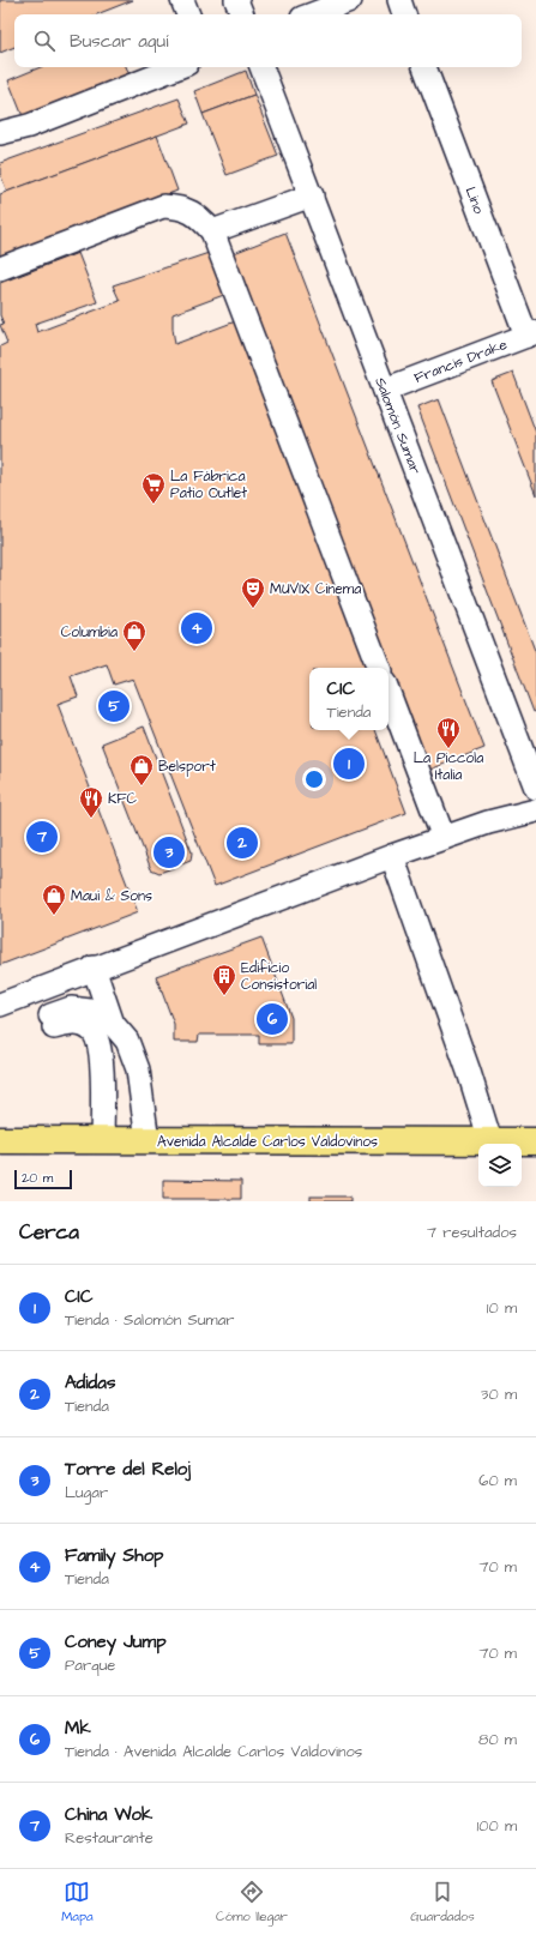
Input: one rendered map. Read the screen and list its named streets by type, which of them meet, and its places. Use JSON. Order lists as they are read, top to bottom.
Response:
{
  "streets": {
    "main road": ["Avenida Alcalde Carlos Valdovinos"],
    "street": ["Lino", "Francis Drake", "Salomón Sumar"]
  },
  "crossings": [
    ["Lino", "Francis Drake"],
    ["Francis Drake", "Salomón Sumar"]
  ],
  "places": {
    "supermarket": ["La Fábrica Patio Outlet"],
    "theatre": ["MUVIX Cinema"],
    "shop": ["Columbia", "Belsport", "Maui & Sons"],
    "restaurant": ["La Piccola Italia", "KFC"],
    "building": ["Edificio Consistorial"]
  },
  "scale_bar": "20 m",
  "page": {
    "search": "Buscar aquí",
    "pins": [
      "4",
      "5",
      "1",
      "7",
      "2",
      "3",
      "6"
    ],
    "popup": ["CIC", "Tienda"],
    "scale": "20 m",
    "heading": ["Cerca", "7 resultados"],
    "list": [
      {
        "mark": "1",
        "name": "CIC",
        "note": "Tienda · Salomón Sumar",
        "value": "10 m"
      },
      {
        "mark": "2",
        "name": "Adidas",
        "note": "Tienda",
        "value": "30 m"
      },
      {
        "mark": "3",
        "name": "Torre del Reloj",
        "note": "Lugar",
        "value": "60 m"
      },
      {
        "mark": "4",
        "name": "Family Shop",
        "note": "Tienda",
        "value": "70 m"
      },
      {
        "mark": "5",
        "name": "Coney Jump",
        "note": "Parque",
        "value": "70 m"
      },
      {
        "mark": "6",
        "name": "Mk",
        "note": "Tienda · Avenida Alcalde Carlos Valdovinos",
        "value": "80 m"
      },
      {
        "mark": "7",
        "name": "China Wok",
        "note": "Restaurante",
        "value": "100 m"
      }
    ],
    "nav": ["Mapa", "Cómo llegar", "Guardados"]
  }
}
